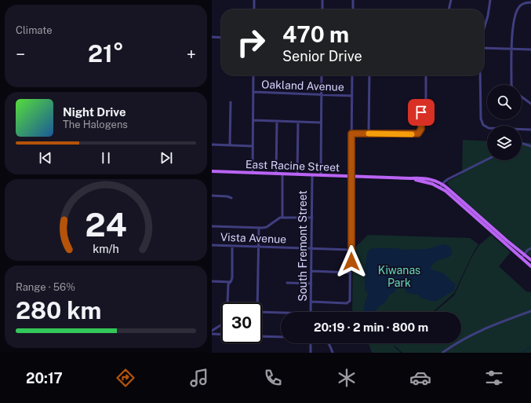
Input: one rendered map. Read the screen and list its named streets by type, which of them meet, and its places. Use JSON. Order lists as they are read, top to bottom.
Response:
{
  "streets": {
    "main road": ["East Racine Street"],
    "street": ["Oakland Avenue", "Vista Avenue", "South Fremont Street"]
  },
  "crossings": [
    ["East Racine Street", "South Fremont Street"],
    ["Vista Avenue", "South Fremont Street"]
  ],
  "parks": ["Kiwanas Park"],
  "page": {
    "tile": [
      "Climate",
      ["Range · 56%", "280 km"]
    ],
    "turn": ["470 m", "Senior Drive"],
    "heat": ["−", "21°", "+"],
    "song": ["Night Drive", "The Halogens"],
    "limit": "30",
    "trip": "20:19 · 2 min · 800 m",
    "tabs": "20:17",
    "gauge": ["24", "km/h"]
  }
}
